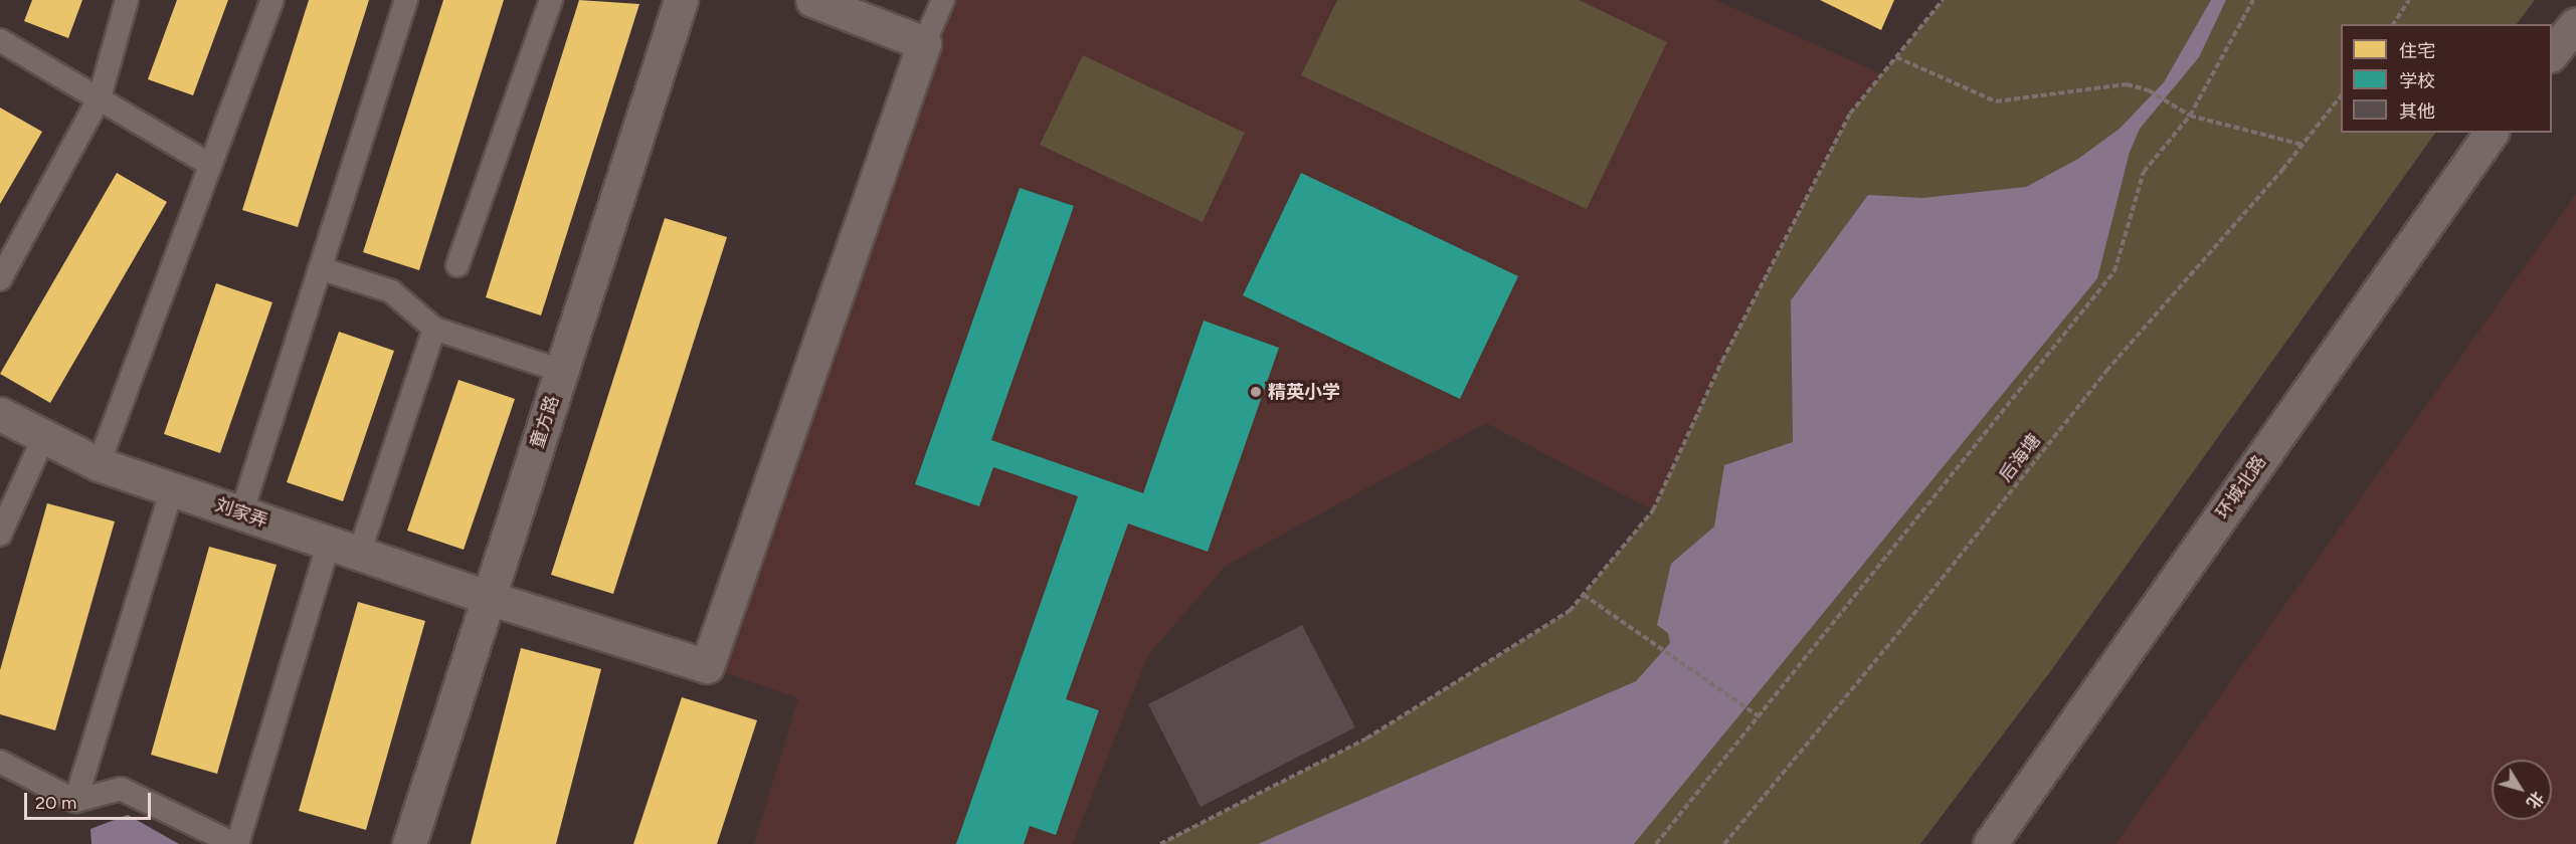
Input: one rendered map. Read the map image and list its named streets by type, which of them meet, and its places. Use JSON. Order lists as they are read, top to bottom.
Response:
{
  "streets": {
    "street": ["童方路", "环城北路", "刘家弄"],
    "path": ["后海塘"]
  },
  "crossings": [
    ["童方路", "刘家弄"]
  ],
  "places": ["精英小学"],
  "legend": ["住宅", "学校", "其他"],
  "scale_bar": "20 m",
  "north": "bottom right"
}
